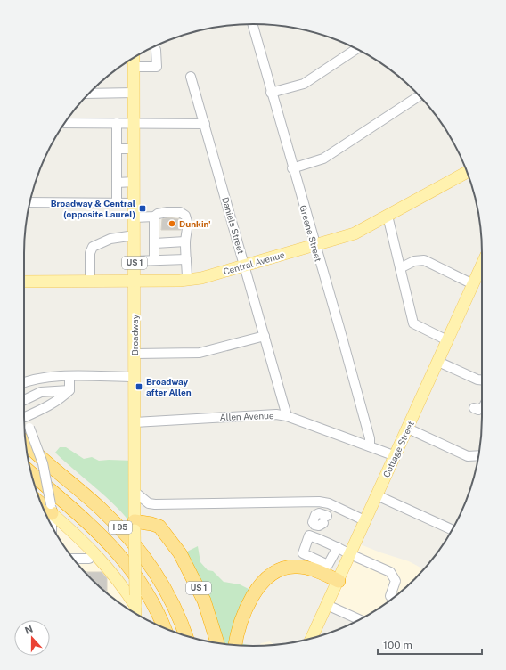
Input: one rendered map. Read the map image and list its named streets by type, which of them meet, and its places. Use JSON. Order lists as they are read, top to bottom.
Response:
{
  "streets": {
    "highway": ["US 1", "I 95"],
    "main road": ["Central Avenue", "Broadway", "Cottage Street"],
    "street": ["Daniels Street", "Greene Street", "Allen Avenue"]
  },
  "crossings": [
    ["Daniels Street", "Central Avenue"],
    ["Daniels Street", "Allen Avenue"],
    ["Greene Street", "Central Avenue"],
    ["Greene Street", "Allen Avenue"],
    ["US 1", "Broadway"],
    ["Central Avenue", "Broadway"],
    ["Broadway", "Allen Avenue"],
    ["Allen Avenue", "Cottage Street"]
  ],
  "places": {
    "transit": ["Broadway & Central (opposite Laurel)", "Broadway after Allen"],
    "other": ["Dunkin'"]
  },
  "scale_bar": "100 m",
  "north": "top"
}
